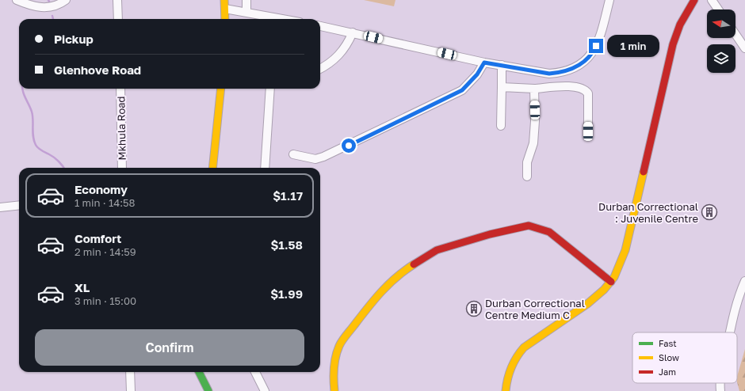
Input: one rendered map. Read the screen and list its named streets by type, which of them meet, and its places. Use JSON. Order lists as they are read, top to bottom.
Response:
{
  "streets": {
    "street": ["Mkhula Road"]
  },
  "places": {
    "building": ["Durban Correctional : Juvenile Centre", "Durban Correctional Centre Medium C"]
  },
  "legend": ["Fast", "Slow", "Jam"],
  "north": "left",
  "page": {
    "banner": ["Pickup", "Glenhove Road"],
    "bubble": "1 min",
    "list": [
      {
        "name": "Economy",
        "note": "1 min · 14:58",
        "value": "$1.17"
      },
      {
        "name": "Comfort",
        "note": "2 min · 14:59",
        "value": "$1.58"
      },
      {
        "name": "XL",
        "note": "3 min · 15:00",
        "value": "$1.99"
      }
    ],
    "buttons": "Confirm"
  }
}
